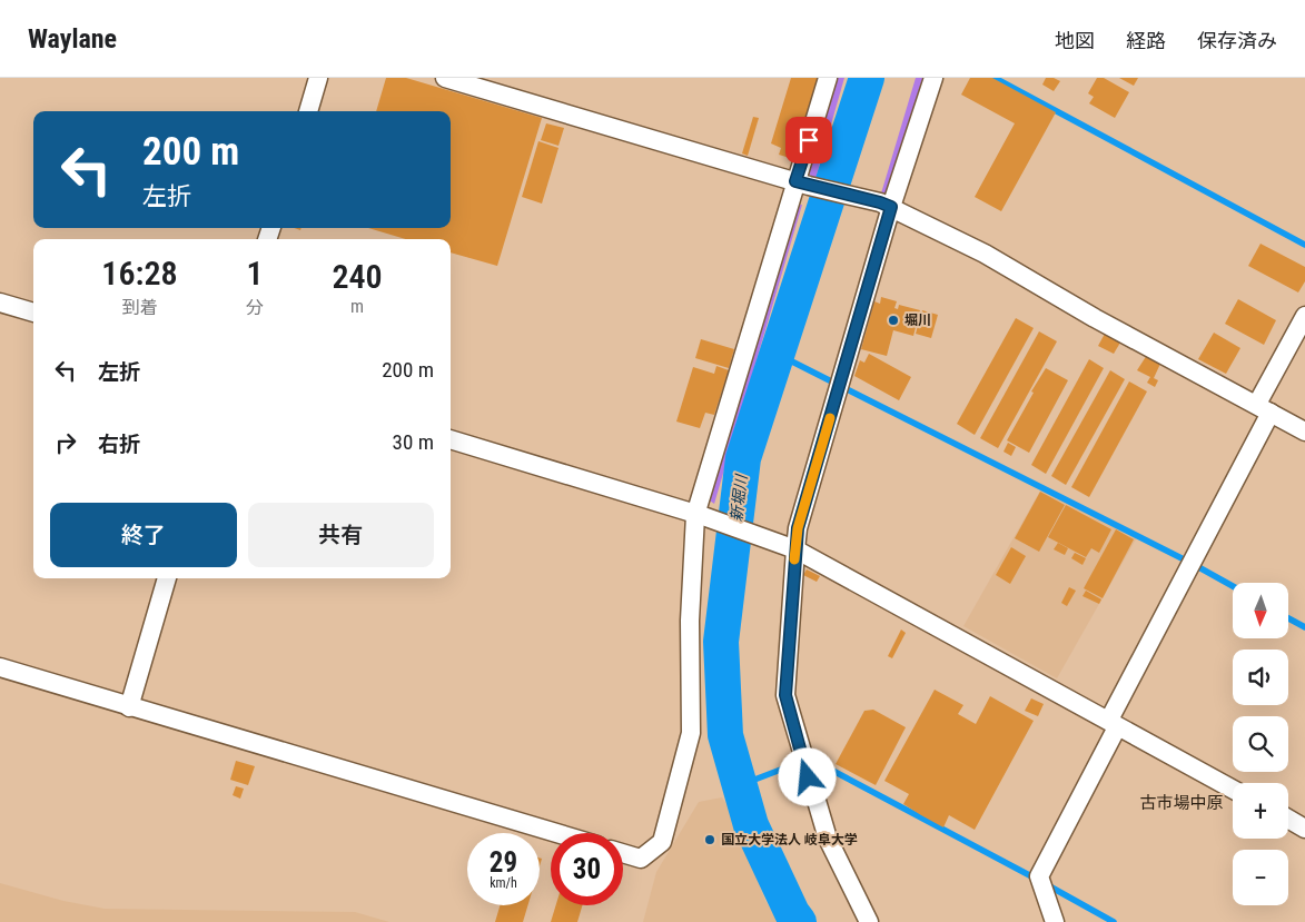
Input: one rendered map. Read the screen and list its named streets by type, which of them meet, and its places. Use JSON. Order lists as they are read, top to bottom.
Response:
{
  "districts": ["古市場中原"],
  "water": ["新堀川"],
  "places": ["堀川", "国立大学法人 岐阜大学"],
  "north": "bottom",
  "page": {
    "header": "Waylane",
    "nav": ["地図", "経路", "保存済み"],
    "turn": ["200 m", "左折"],
    "eta": [
      "16:28",
      "到着",
      "1",
      "分",
      "240",
      "m"
    ],
    "list": [
      {
        "name": "左折",
        "value": "200 m"
      },
      {
        "name": "右折",
        "value": "30 m"
      }
    ],
    "buttons": ["終了", "共有"],
    "map_buttons": ["+", "−"],
    "speed": "29 km/h",
    "limit": "30"
  }
}
